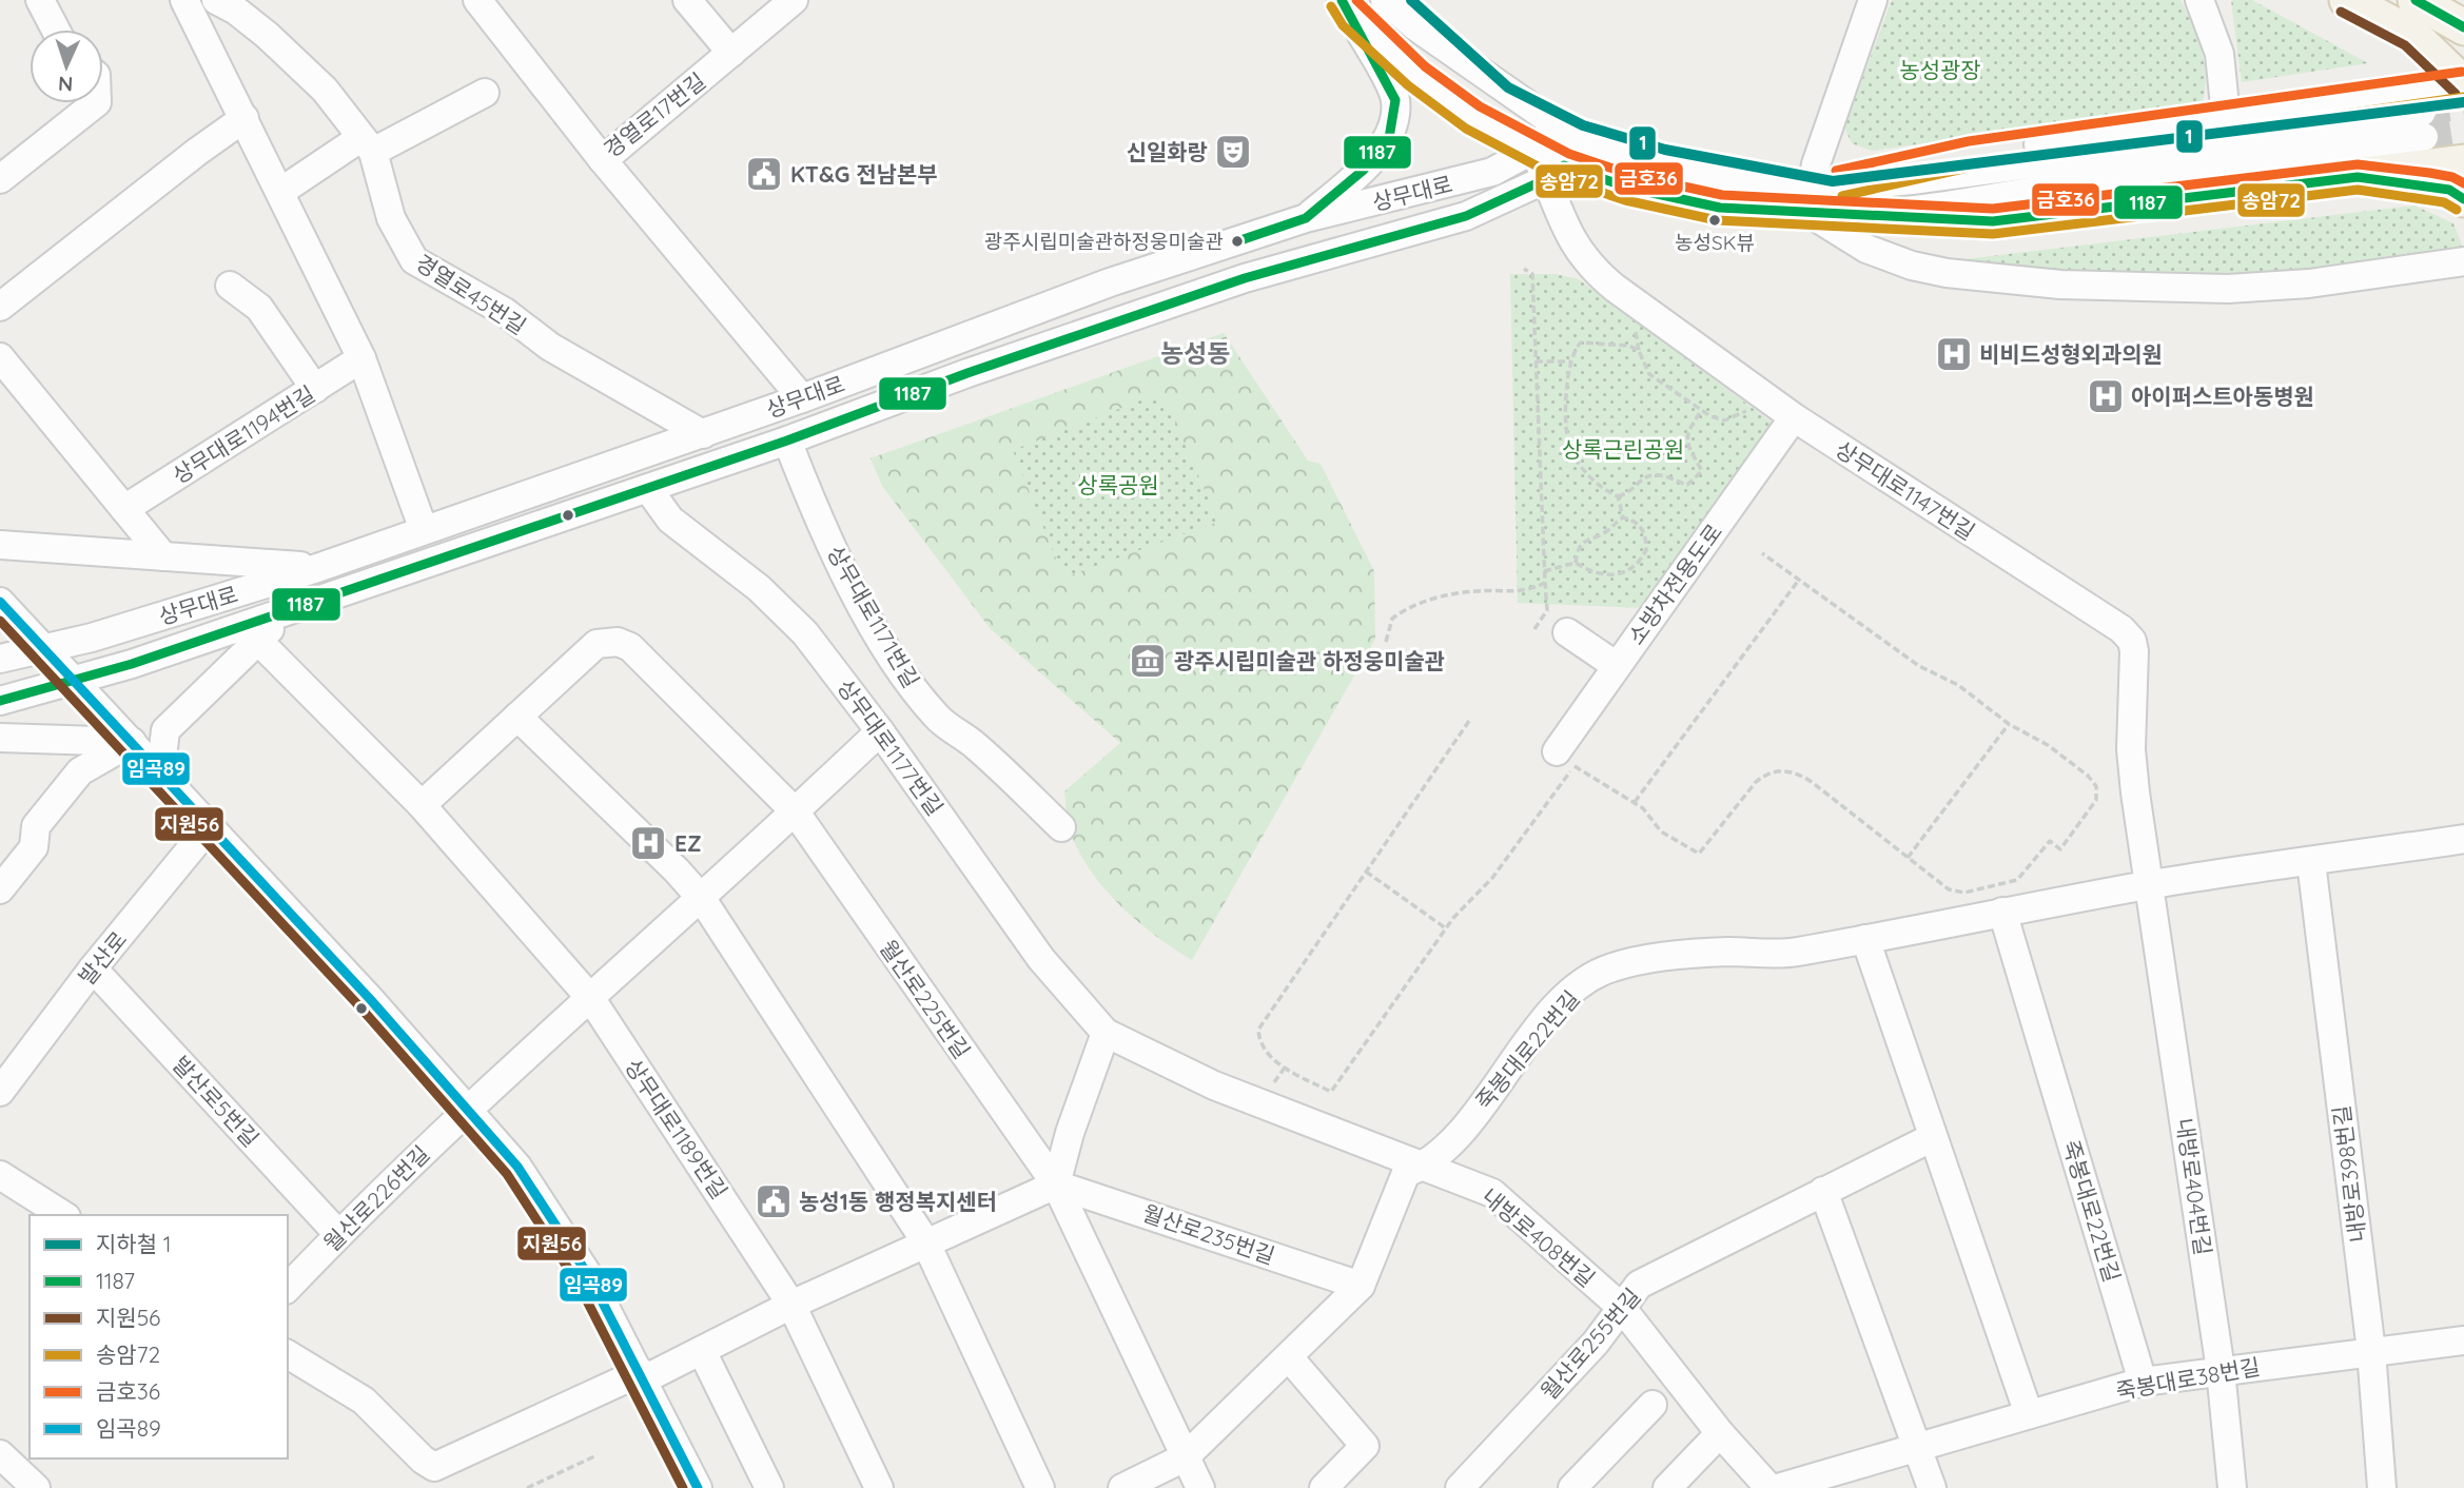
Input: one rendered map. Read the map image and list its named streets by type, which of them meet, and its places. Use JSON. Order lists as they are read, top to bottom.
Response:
{
  "streets": {
    "street": [
      "경열로17번길",
      "상무대로",
      "경열로45번길",
      "상무대로1194번길",
      "상무대로1147번길",
      "소방차전용도로",
      "상무대로1171번길",
      "상무대로1177번길",
      "발산로",
      "월산로225번길",
      "죽봉대로22번길",
      "발산로5번길",
      "상무대로1189번길",
      "내방로398번길",
      "내방로404번길",
      "월산로226번길",
      "월산로235번길",
      "내방로408번길",
      "월산로255번길",
      "죽봉대로38번길"
    ]
  },
  "crossings": [
    ["상무대로", "경열로45번길"],
    ["상무대로", "상무대로1147번길"],
    ["상무대로", "상무대로1171번길"],
    ["상무대로", "상무대로1177번길"],
    ["상무대로1147번길", "소방차전용도로"],
    ["상무대로1147번길", "죽봉대로22번길"],
    ["상무대로1147번길", "내방로404번길"],
    ["상무대로1177번길", "죽봉대로22번길"],
    ["상무대로1177번길", "내방로408번길"],
    ["발산로", "발산로5번길"],
    ["월산로225번길", "월산로235번길"],
    ["죽봉대로22번길", "내방로398번길"],
    ["죽봉대로22번길", "내방로404번길"],
    ["죽봉대로22번길", "월산로235번길"],
    ["죽봉대로22번길", "내방로408번길"],
    ["죽봉대로22번길", "죽봉대로38번길"],
    ["발산로5번길", "월산로226번길"],
    ["내방로398번길", "죽봉대로38번길"],
    ["내방로404번길", "죽봉대로38번길"],
    ["내방로408번길", "월산로255번길"]
  ],
  "districts": ["농성동"],
  "parks": ["농성광장", "상록근린공원", "상록공원"],
  "places": {
    "theatre": ["신일화랑"],
    "public building": ["KT&G 전남본부", "농성1동 행정복지센터"],
    "other": ["농성SK뷰", "광주시립미술관하정웅미술관"],
    "hospital": ["비비드성형외과의원", "아이퍼스트아동병원", "EZ"],
    "museum": ["광주시립미술관 하정웅미술관"]
  },
  "lines": [
    "metro line 1",
    "transit line 1187",
    "transit line 금호36",
    "transit line 송암72",
    "transit line 지원56",
    "transit line 임곡89"
  ],
  "legend": [
    "지하철 1",
    "1187",
    "지원56",
    "송암72",
    "금호36",
    "임곡89"
  ],
  "north": "bottom"
}
